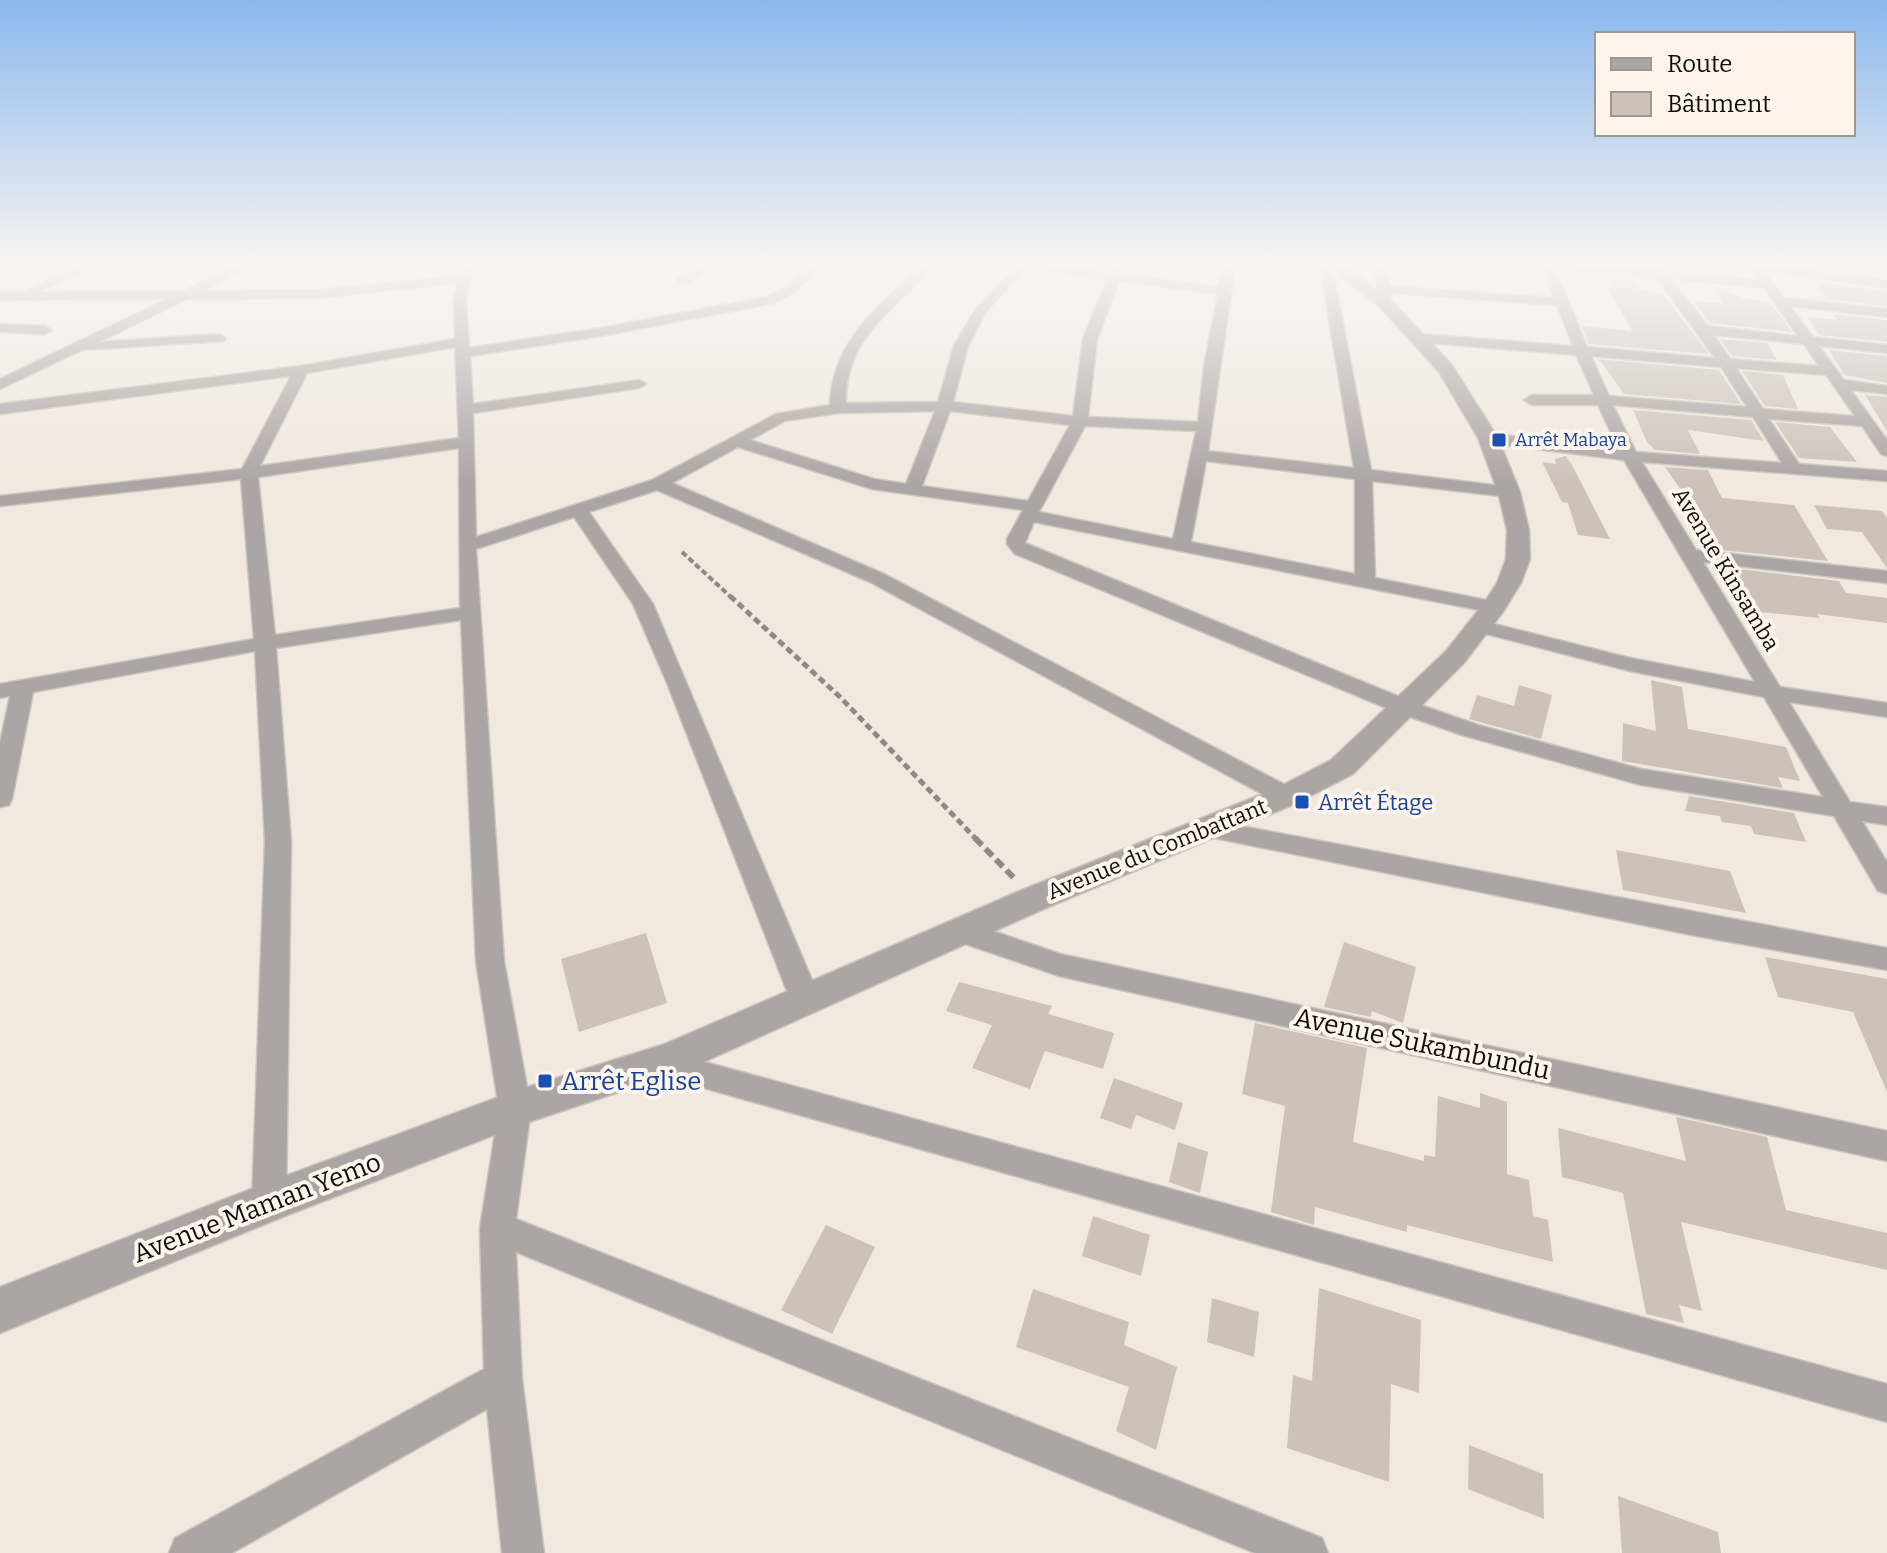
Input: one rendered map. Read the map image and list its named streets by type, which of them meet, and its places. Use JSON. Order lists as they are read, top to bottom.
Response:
{
  "streets": {
    "street": [
      "Avenue Kinsamba",
      "Avenue du Combattant",
      "Avenue Sukambundu",
      "Avenue Maman Yemo"
    ]
  },
  "crossings": [
    ["Avenue du Combattant", "Avenue Sukambundu"],
    ["Avenue du Combattant", "Avenue Maman Yemo"]
  ],
  "places": {
    "transit": ["Arrêt Mabaya", "Arrêt Étage", "Arrêt Eglise"]
  },
  "legend": ["Route", "Bâtiment"]
}
